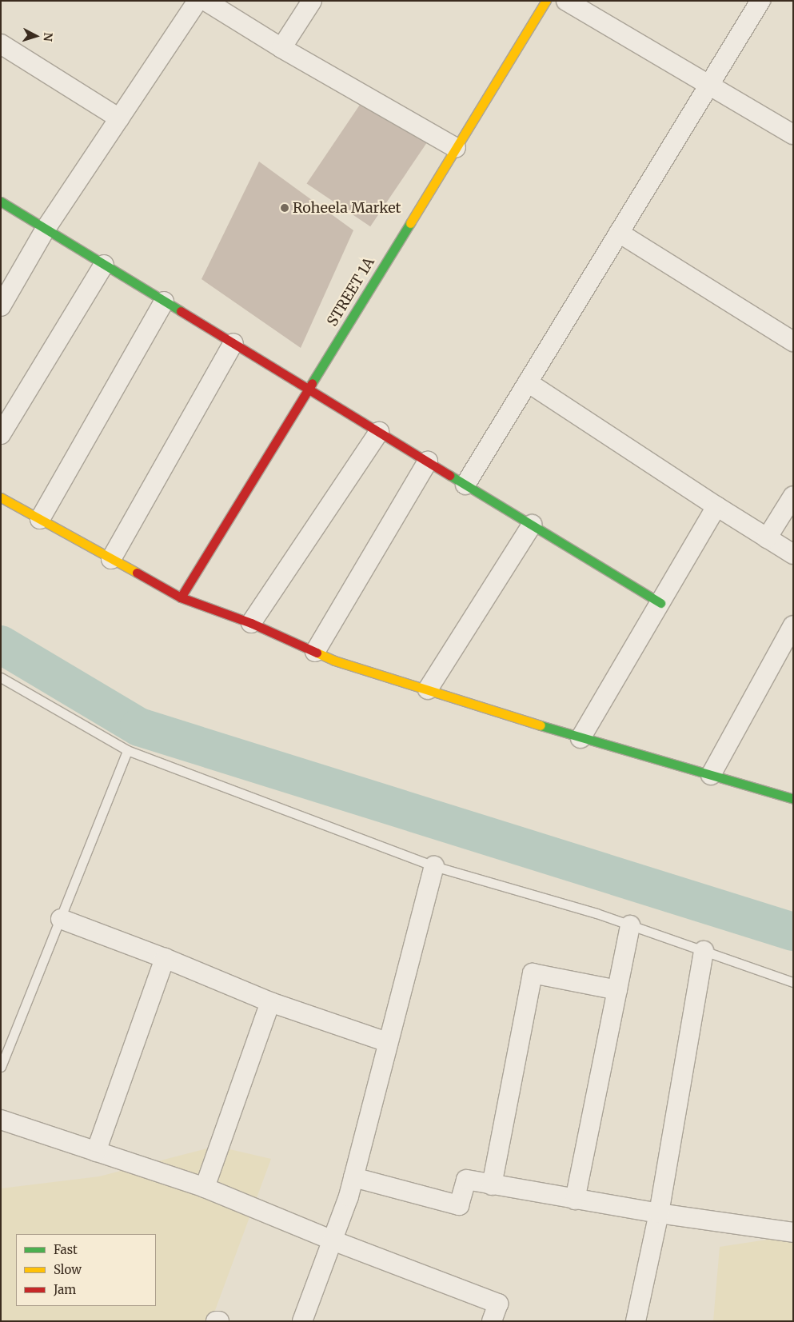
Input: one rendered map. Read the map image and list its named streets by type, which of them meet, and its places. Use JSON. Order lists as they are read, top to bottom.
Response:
{
  "streets": {
    "street": ["STREET 1A"]
  },
  "places": ["Roheela Market"],
  "legend": ["Fast", "Slow", "Jam"],
  "north": "right"
}
